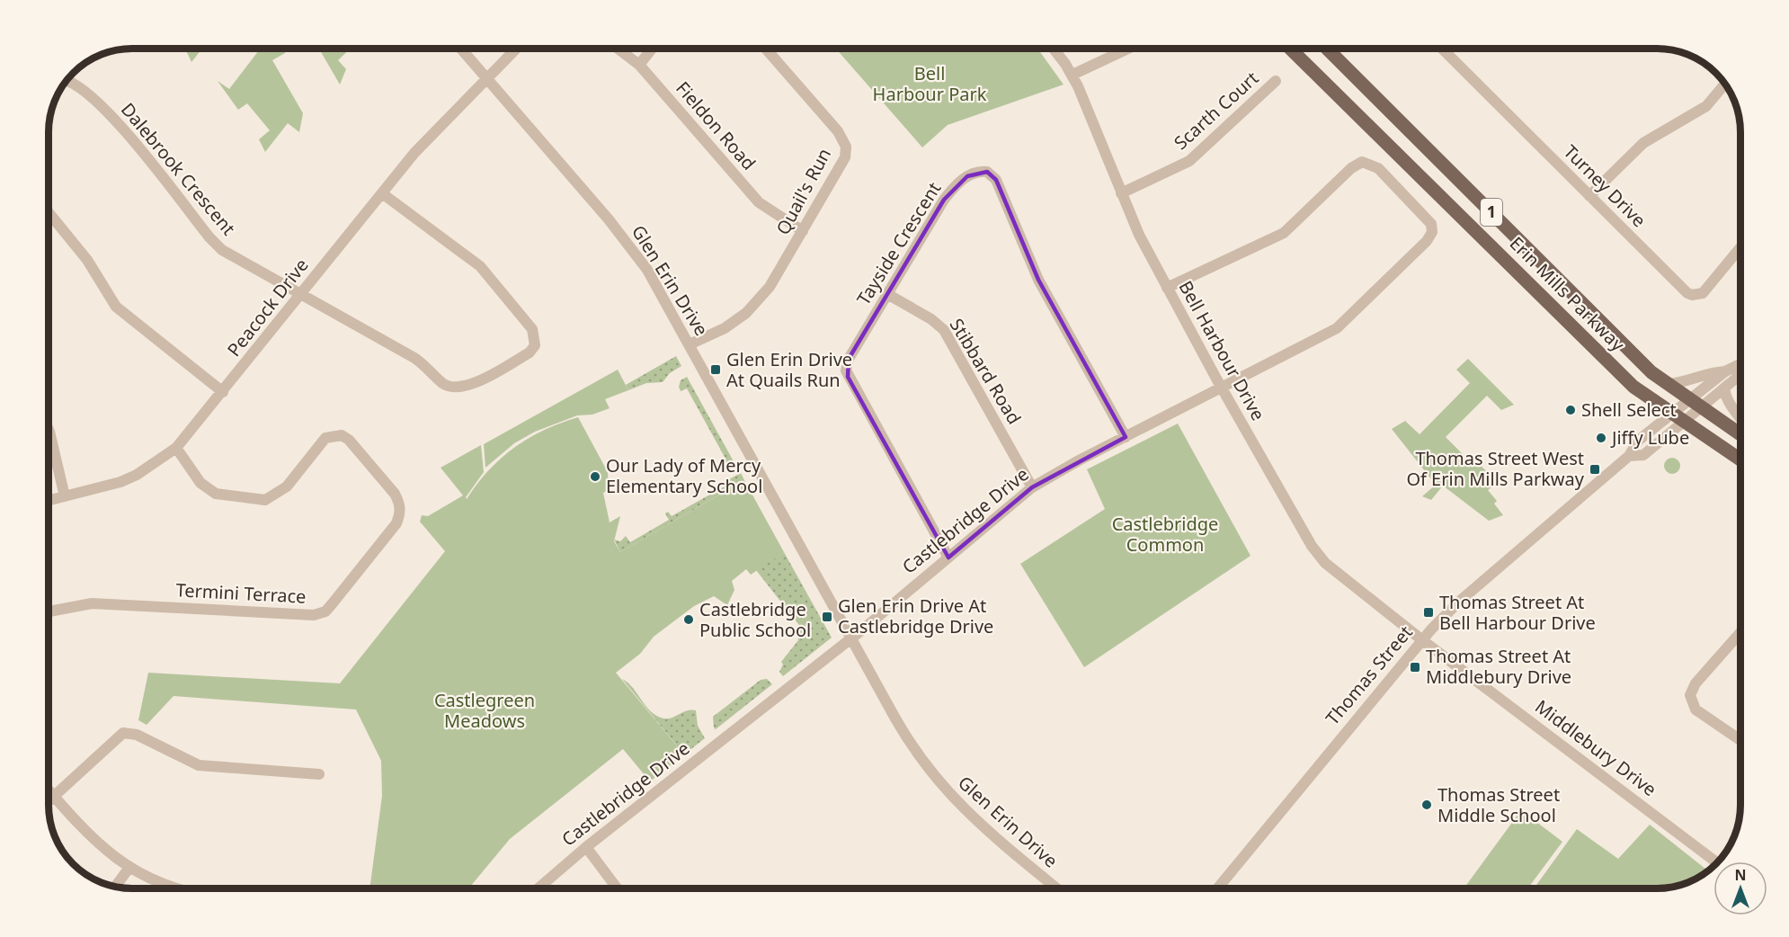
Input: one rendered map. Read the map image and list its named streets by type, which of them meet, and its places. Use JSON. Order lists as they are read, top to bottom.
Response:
{
  "streets": {
    "main road": ["1", "Erin Mills Parkway"],
    "street": [
      "Scarth Court",
      "Fieldon Road",
      "Dalebrook Crescent",
      "Turney Drive",
      "Quail's Run",
      "Tayside Crescent",
      "Glen Erin Drive",
      "Peacock Drive",
      "Bell Harbour Drive",
      "Stibbard Road",
      "Castlebridge Drive",
      "Termini Terrace",
      "Thomas Street",
      "Middlebury Drive"
    ]
  },
  "crossings": [
    ["Scarth Court", "Bell Harbour Drive"],
    ["Fieldon Road", "Quail's Run"],
    ["Dalebrook Crescent", "Peacock Drive"],
    ["Quail's Run", "Glen Erin Drive"],
    ["Tayside Crescent", "Stibbard Road"],
    ["Tayside Crescent", "Castlebridge Drive"],
    ["Glen Erin Drive", "Peacock Drive"],
    ["Glen Erin Drive", "Castlebridge Drive"],
    ["Erin Mills Parkway", "Thomas Street"],
    ["Peacock Drive", "Termini Terrace"],
    ["Bell Harbour Drive", "Castlebridge Drive"],
    ["Bell Harbour Drive", "Thomas Street"],
    ["Bell Harbour Drive", "Middlebury Drive"],
    ["Stibbard Road", "Castlebridge Drive"],
    ["Thomas Street", "Middlebury Drive"]
  ],
  "parks": ["Bell Harbour Park", "Castlebridge Common", "Castlegreen Meadows"],
  "places": {
    "transit": [
      "Glen Erin Drive At Quails Run",
      "Thomas Street West Of Erin Mills Parkway",
      "Thomas Street At Bell Harbour Drive",
      "Glen Erin Drive At Castlebridge Drive",
      "Thomas Street At Middlebury Drive"
    ],
    "other": [
      "Shell Select",
      "Jiffy Lube",
      "Our Lady of Mercy Elementary School",
      "Castlebridge Public School",
      "Thomas Street Middle School"
    ]
  },
  "north": "top"
}
